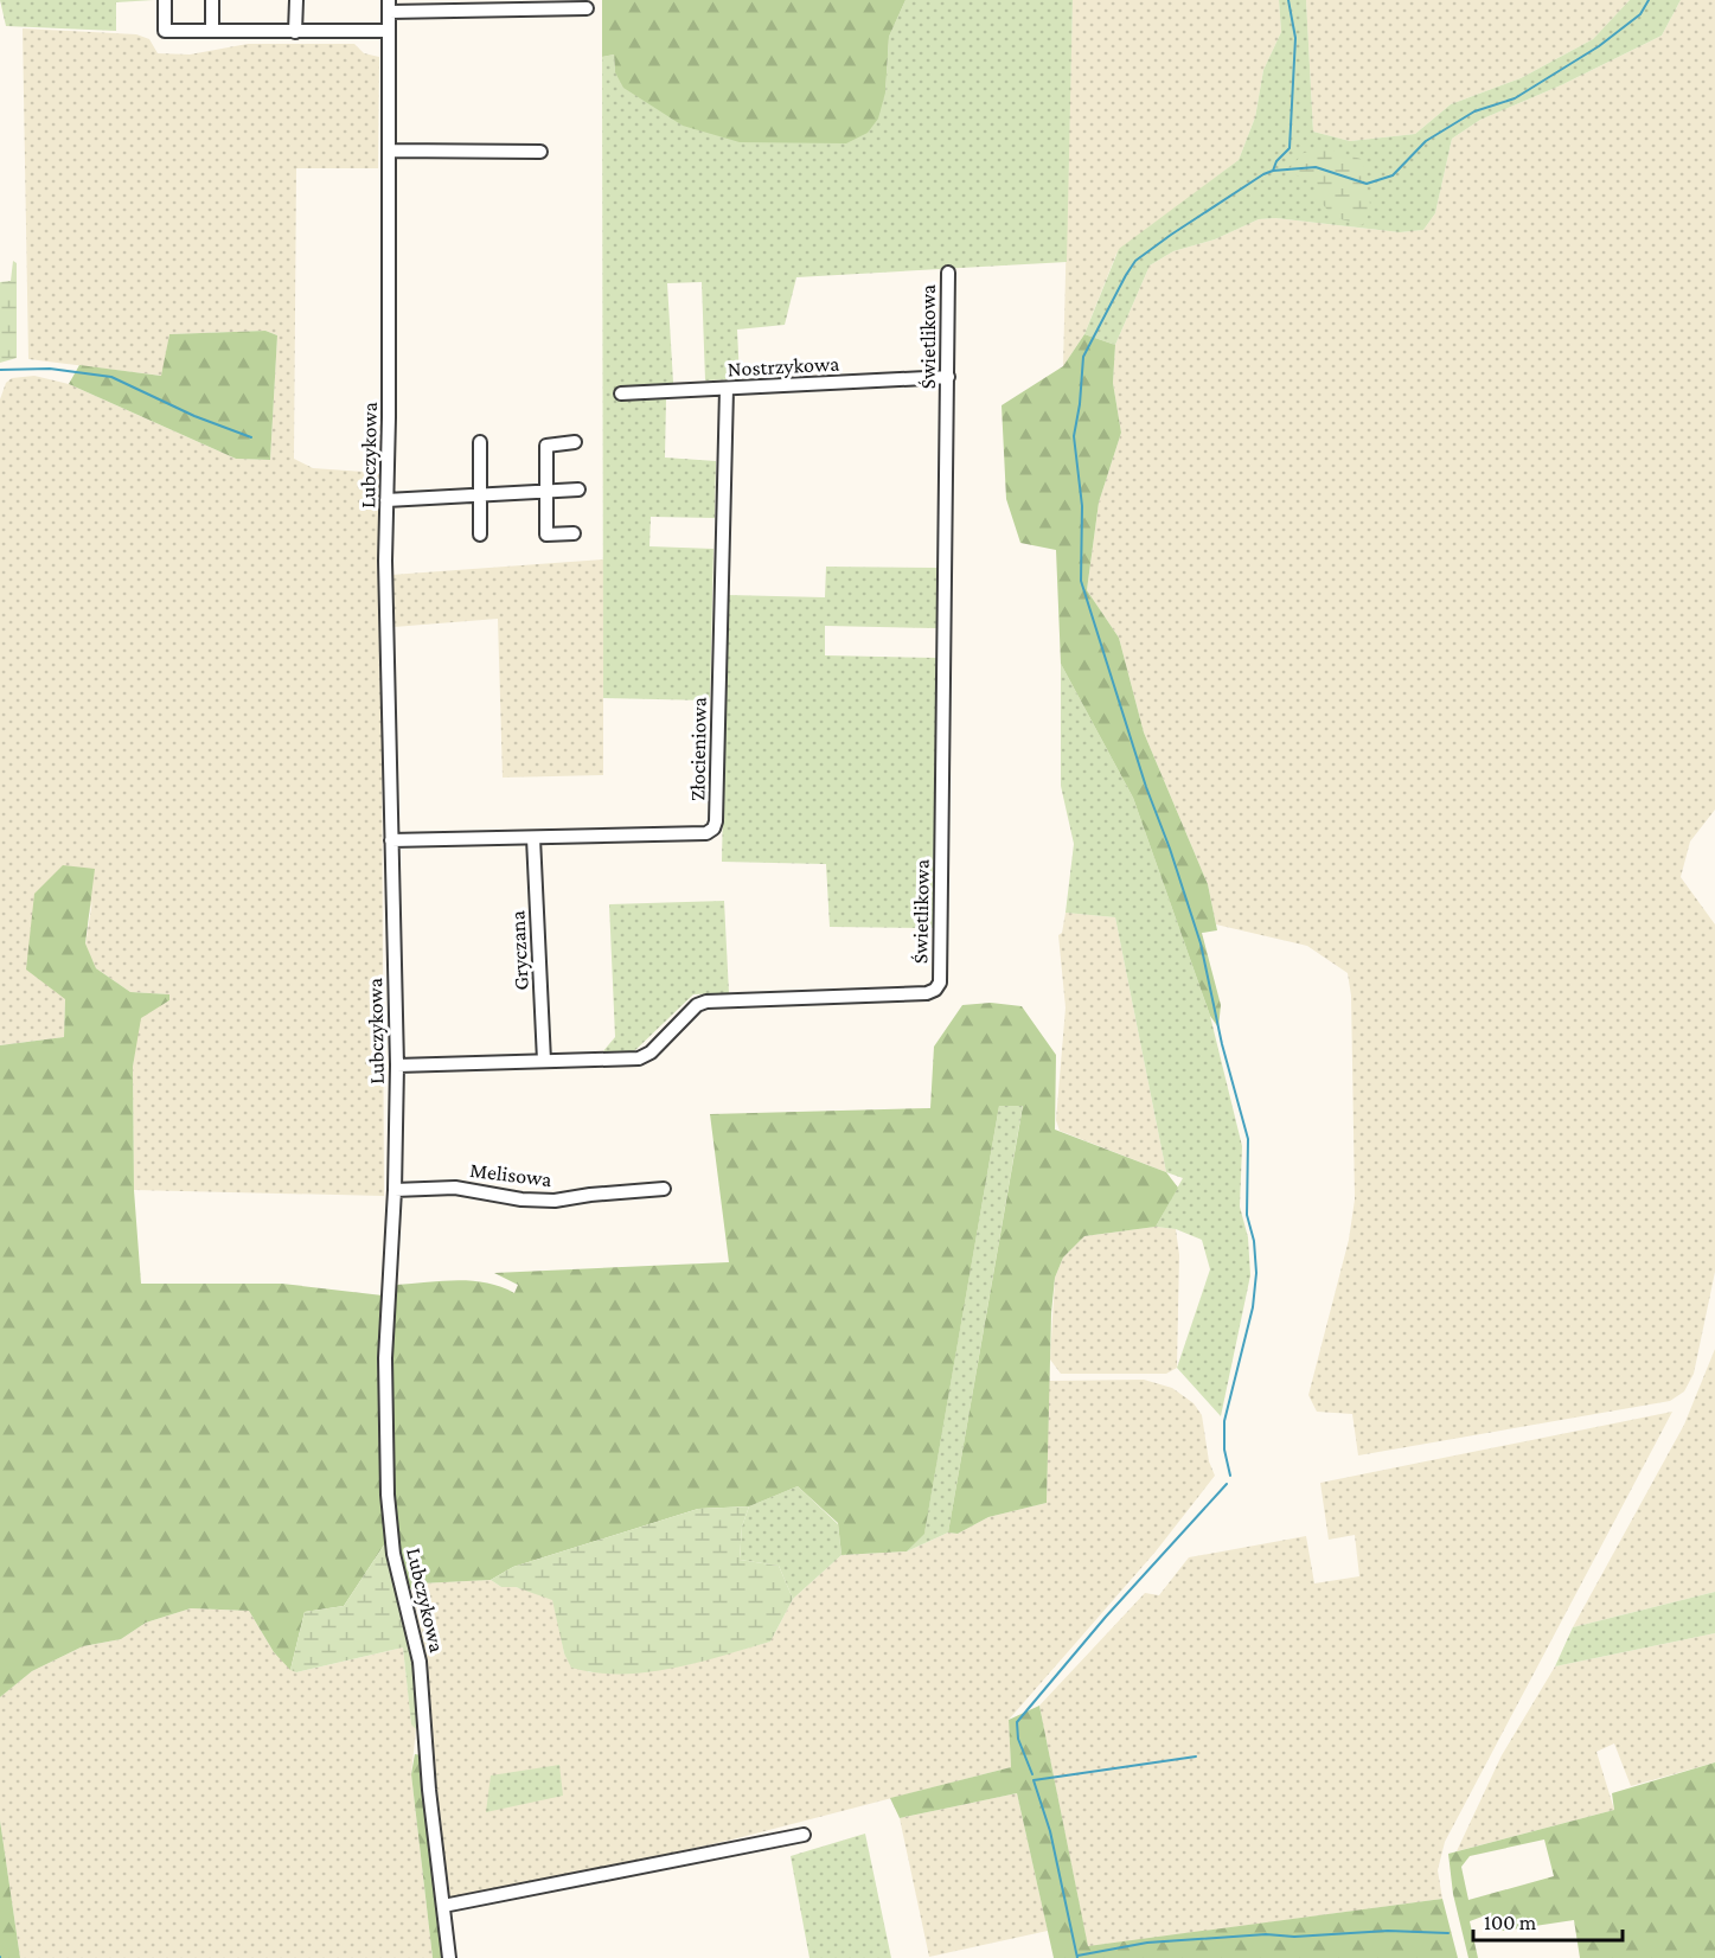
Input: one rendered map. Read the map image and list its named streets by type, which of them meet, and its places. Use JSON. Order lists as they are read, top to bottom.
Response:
{
  "streets": {
    "street": [
      "Świetlikowa",
      "Nostrzykowa",
      "Lubczykowa",
      "Złocieniowa",
      "Gryczana",
      "Melisowa"
    ]
  },
  "crossings": [
    ["Świetlikowa", "Nostrzykowa"],
    ["Świetlikowa", "Lubczykowa"],
    ["Świetlikowa", "Gryczana"],
    ["Nostrzykowa", "Złocieniowa"],
    ["Lubczykowa", "Złocieniowa"],
    ["Lubczykowa", "Melisowa"],
    ["Złocieniowa", "Gryczana"]
  ],
  "scale_bar": "100 m"
}
